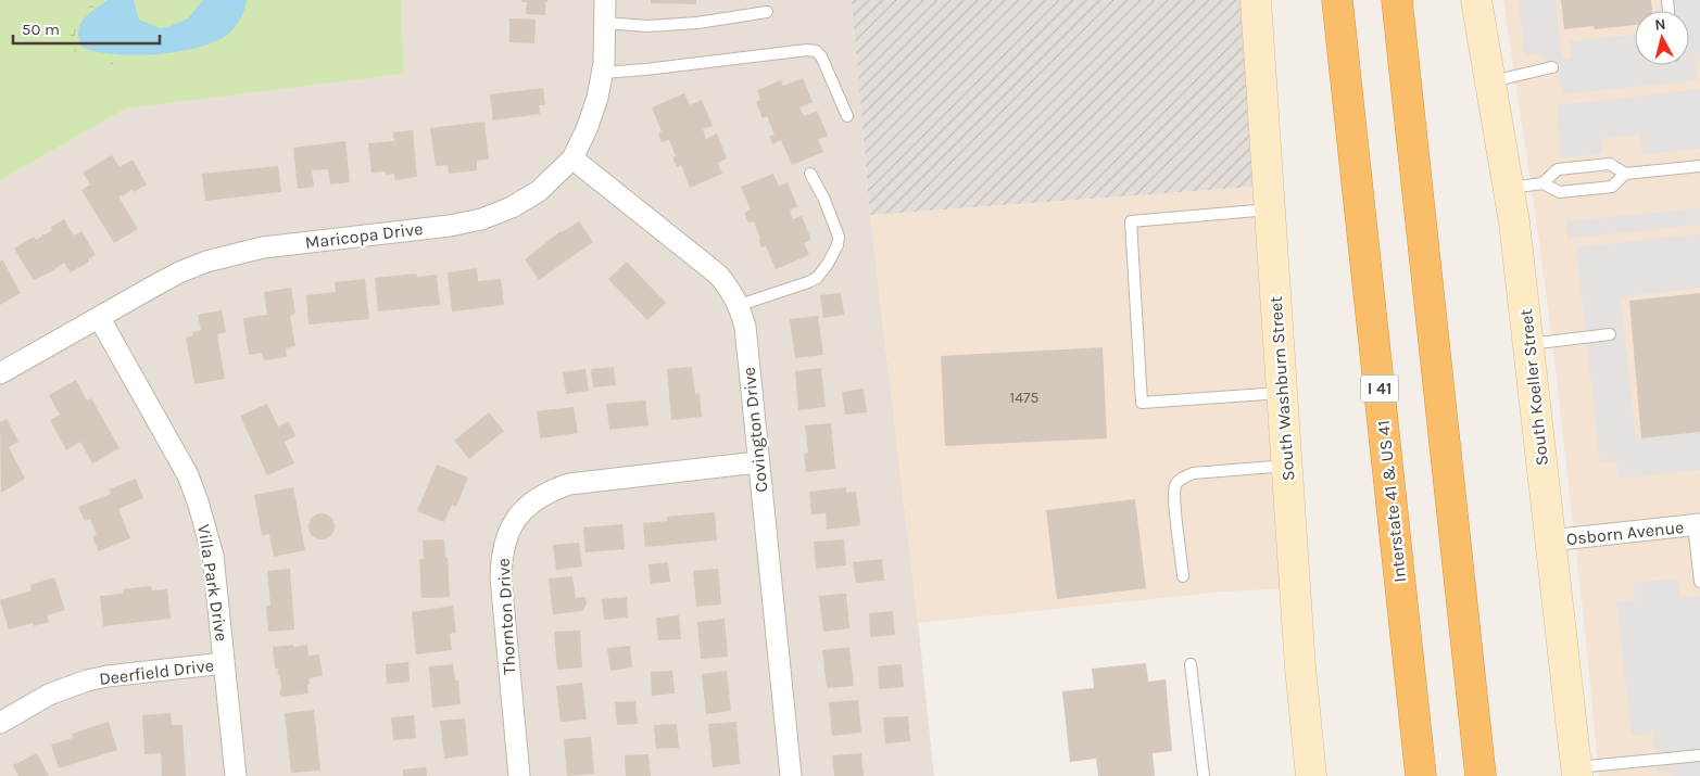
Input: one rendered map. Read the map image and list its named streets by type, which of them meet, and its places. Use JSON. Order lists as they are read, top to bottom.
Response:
{
  "streets": {
    "highway": ["I 41", "Interstate 41 & US 41"],
    "street": [
      "Maricopa Drive",
      "South Koeller Street",
      "South Washburn Street",
      "Covington Drive",
      "Osborn Avenue",
      "Villa Park Drive",
      "Thornton Drive",
      "Deerfield Drive"
    ]
  },
  "crossings": [
    ["Maricopa Drive", "Covington Drive"],
    ["Maricopa Drive", "Villa Park Drive"],
    ["South Koeller Street", "Osborn Avenue"],
    ["Covington Drive", "Thornton Drive"],
    ["Villa Park Drive", "Deerfield Drive"]
  ],
  "house_numbers": ["1475"],
  "scale_bar": "50 m",
  "north": "top"
}
